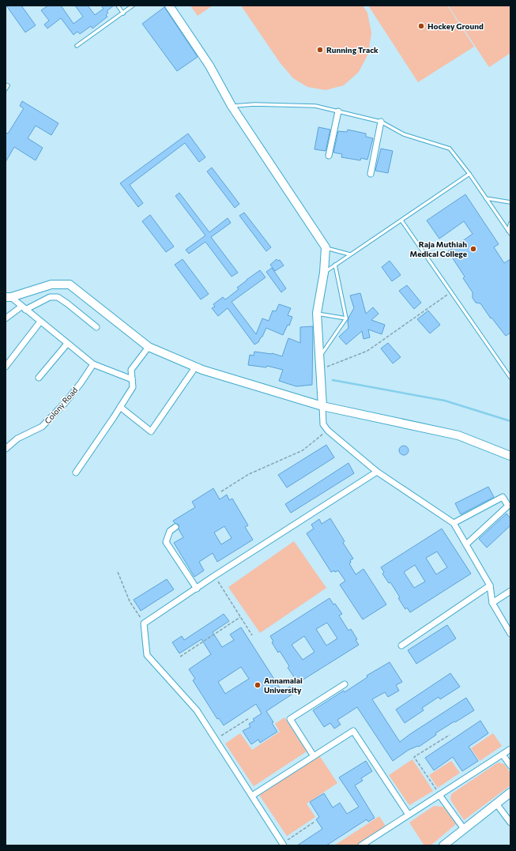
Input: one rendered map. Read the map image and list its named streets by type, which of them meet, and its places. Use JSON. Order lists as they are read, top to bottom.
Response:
{
  "streets": {
    "street": ["Colony Road"]
  },
  "places": [
    "Hockey Ground",
    "Running Track",
    "Raja Muthiah Medical College",
    "Annamalai University"
  ]
}
